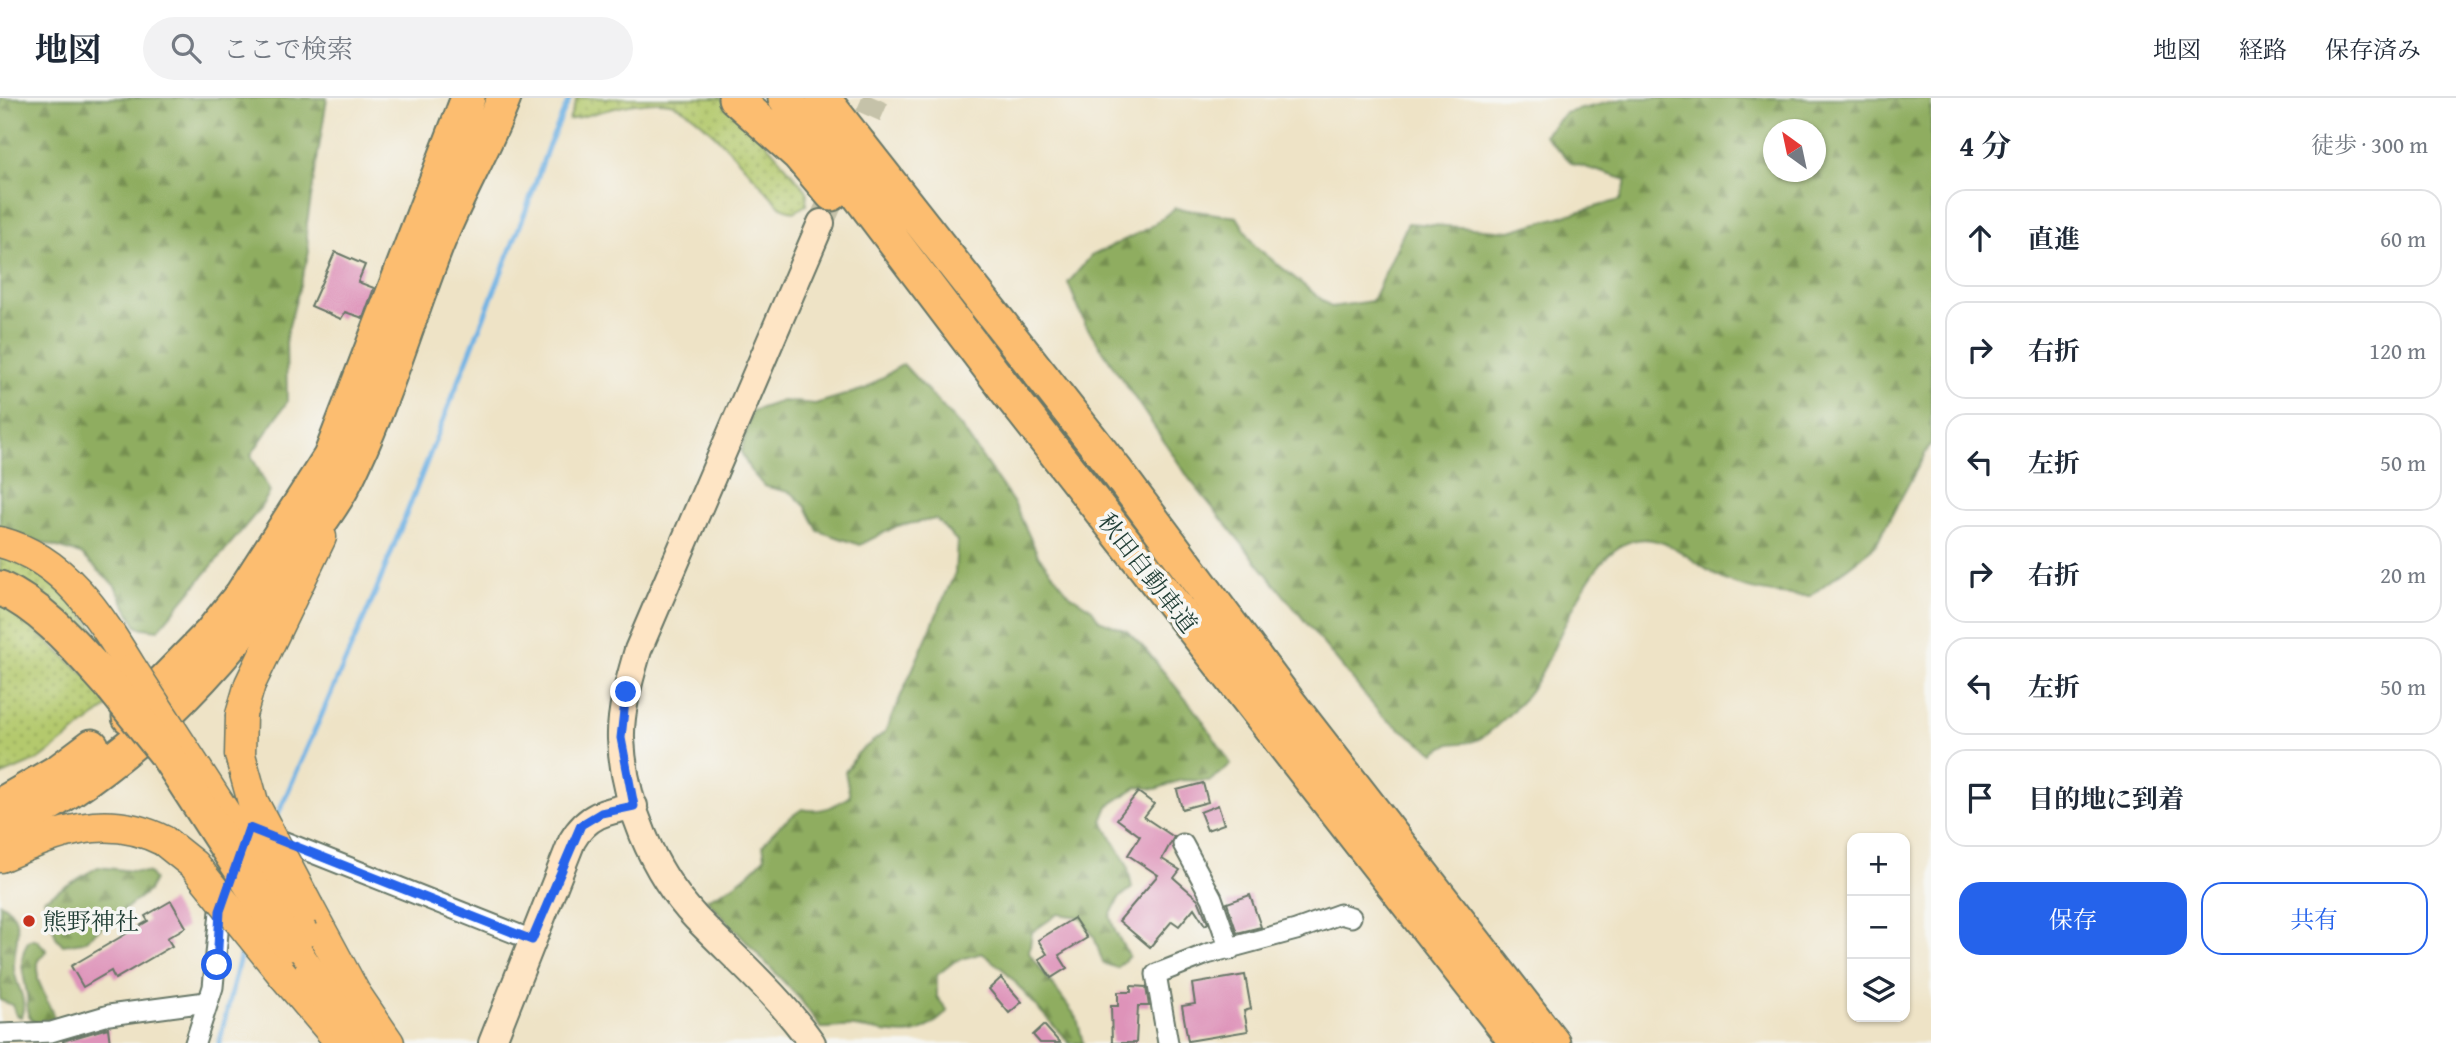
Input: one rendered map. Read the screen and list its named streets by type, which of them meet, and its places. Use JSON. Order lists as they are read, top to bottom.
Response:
{
  "streets": {
    "highway": ["秋田自動車道"]
  },
  "places": ["熊野神社"],
  "north": "top left",
  "page": {
    "header": "地図",
    "search": "ここで検索",
    "nav": ["地図", "経路", "保存済み"],
    "heading": ["4 分", "徒歩 · 300 m"],
    "list": [
      ["直進", "60 m"],
      ["右折", "120 m"],
      ["左折", "50 m"],
      ["右折", "20 m"],
      ["左折", "50 m"],
      "目的地に到着"
    ],
    "map_buttons": ["+", "−"],
    "buttons": ["保存", "共有"]
  }
}
